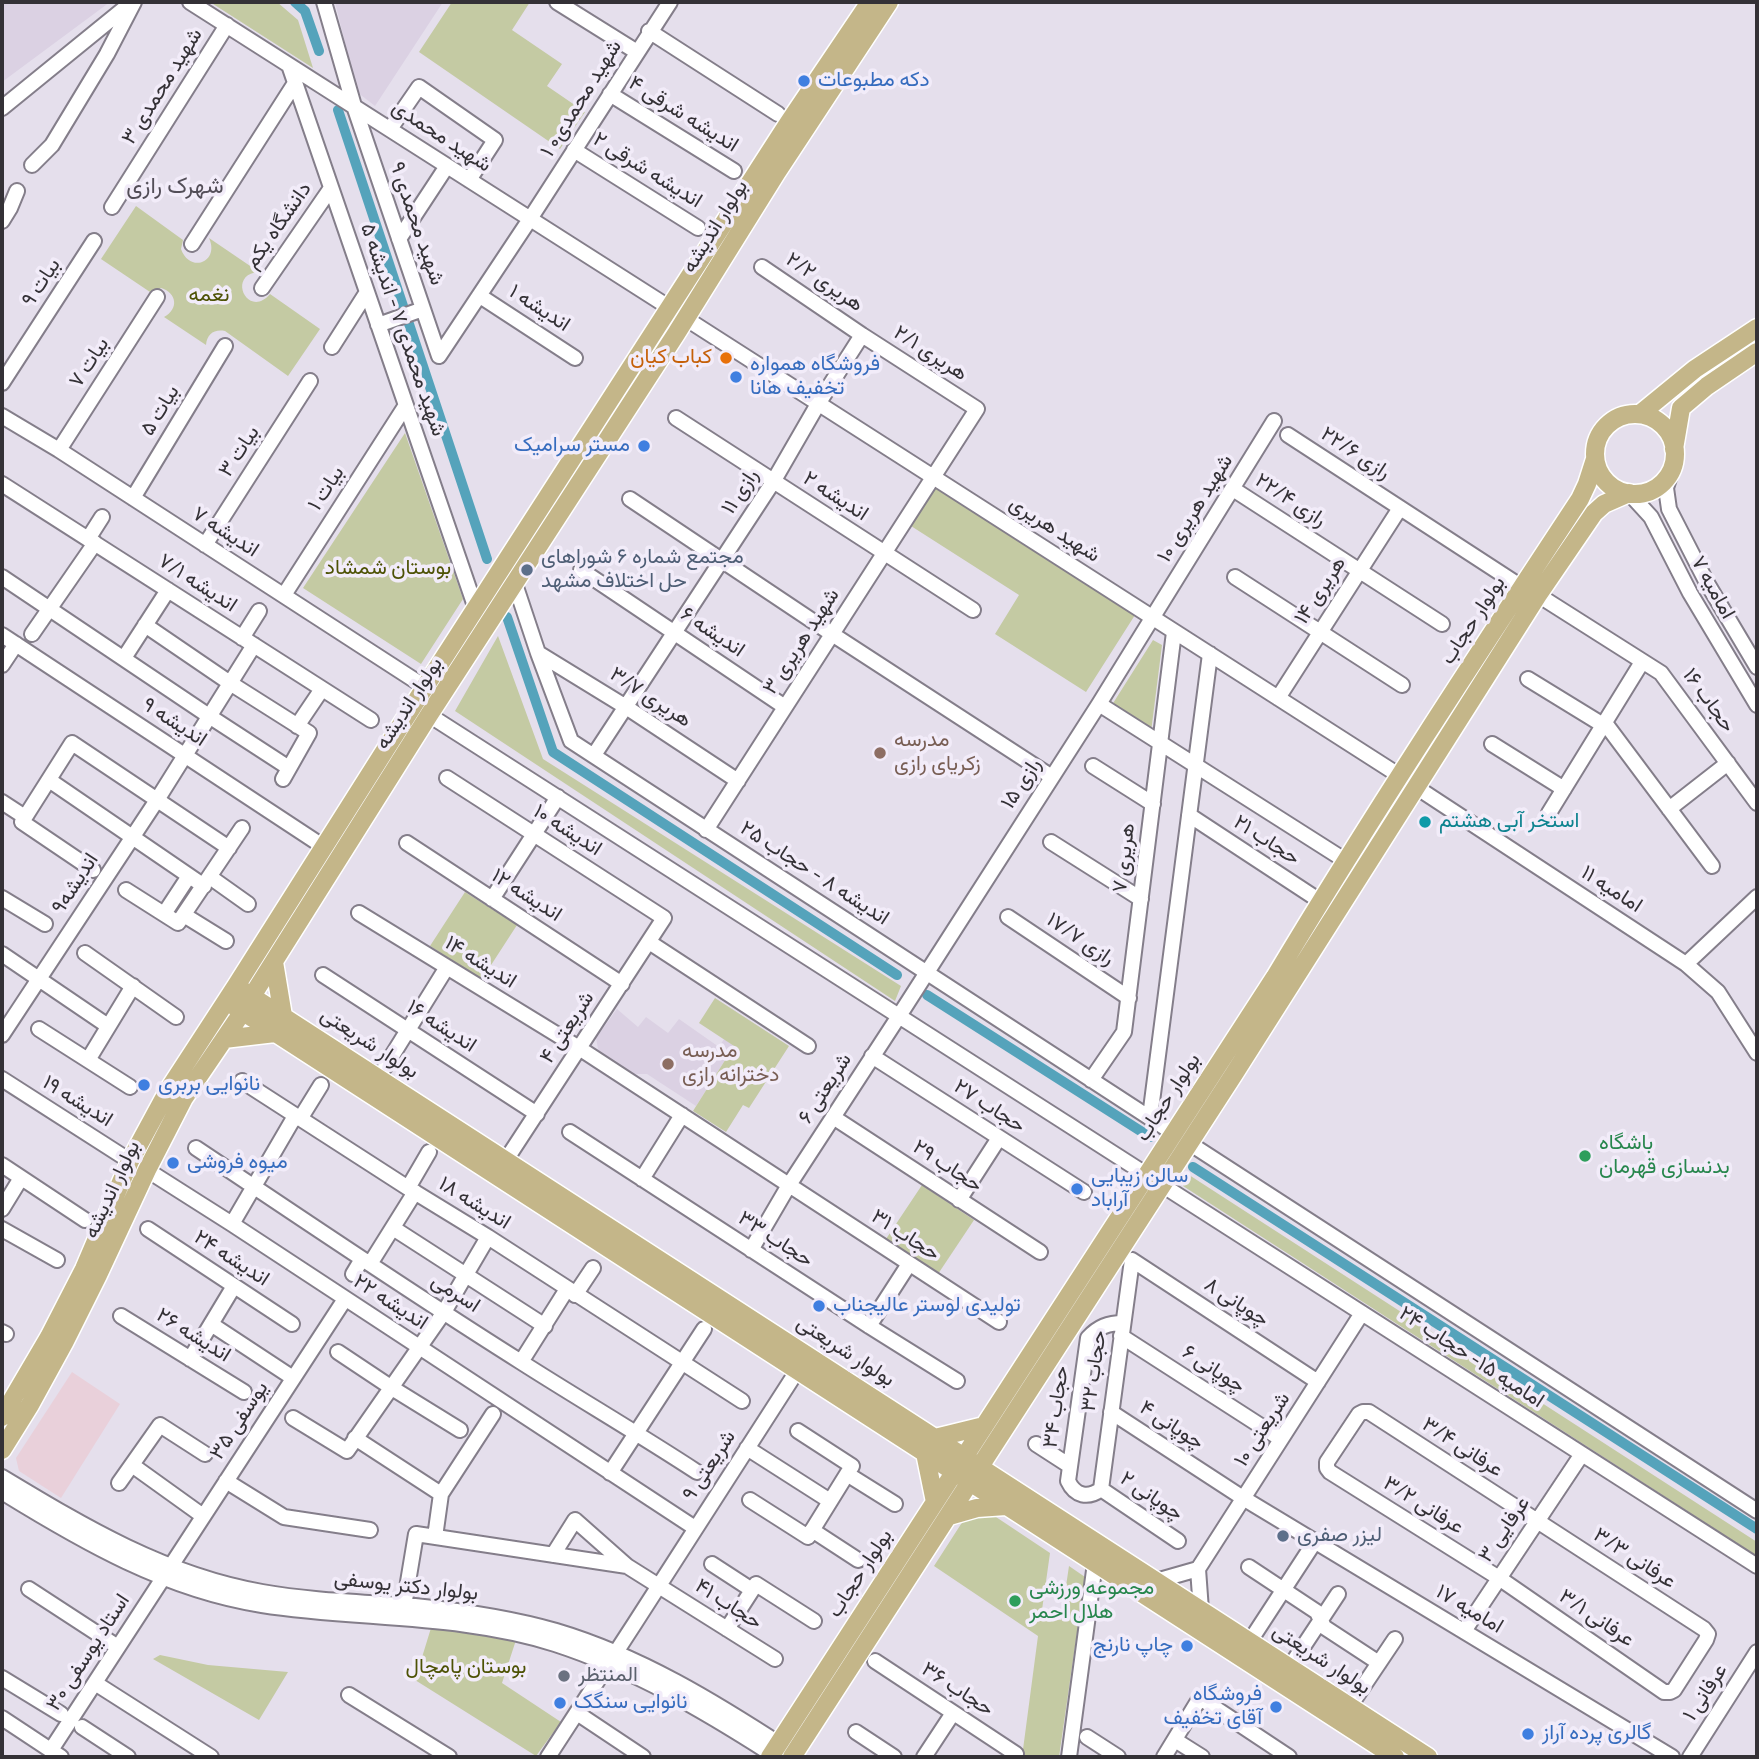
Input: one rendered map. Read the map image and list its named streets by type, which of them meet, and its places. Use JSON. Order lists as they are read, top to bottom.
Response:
{
  "streets": {
    "main road": ["بولوار اندیشه", "بولوار حجاب", "بولوار شریعتی"],
    "street": [
      "شهید محمدی ۳",
      "شهید محمدی۰ ۱",
      "اندیشه شرقی ۴",
      "شهید محمدی",
      "اندیشه شرقی ۲",
      "شهید محمدی ۹",
      "دانشگاه یکم",
      "بیات ۹",
      "هریری ۲/۲",
      "اندیشه ۱",
      "شهید محمدی ۷ - اندیشه ۵",
      "هریری ۲/۱",
      "بیات ۷",
      "بیات ۵",
      "بیات ۳",
      "رازی ۲۲/۶",
      "بیات ۱",
      "رازی ۱۱",
      "اندیشه ۲",
      "رازی ۲۲/۴",
      "شهید هریری ۱۰",
      "شهید هریری",
      "اندیشه ۷",
      "اندیشه ۷/۱",
      "امامیه ۷",
      "هریری ۱۴",
      "اندیشه ۶",
      "شهید هریری ۳",
      "هریری ۳/۷",
      "حجاب ۱۶",
      "اندیشه ۹",
      "رازی ۱۵",
      "اندیشه ۱۰",
      "حجاب ۲۱",
      "هریری ۷",
      "اندیشه ۸ - حجاب ۲۵",
      "اندیشه۹",
      "امامیه ۱۱",
      "اندیشه ۱۲",
      "رازی ۱۷/۷",
      "اندیشه ۱۴",
      "اندیشه ۱۶",
      "شریعتی ۴",
      "شریعتی ۶",
      "اندیشه ۱۹",
      "حجاب ۲۷",
      "حجاب ۲۹",
      "اندیشه ۱۸",
      "حجاب ۳۱",
      "حجاب ۳۳",
      "اندیشه ۲۴",
      "اسرمی",
      "اندیشه ۲۲",
      "چوپانی ۸",
      "اندیشه ۲۶",
      "امامیه ۱۵- حجاب ۲۴",
      "چوپانی ۶",
      "حجاب ۳۲",
      "حجاب ۳۴",
      "یوسفی ۳۵",
      "چوپانی ۴",
      "شریعتی ۱۰",
      "عرفانی ۳/۴",
      "شریعتی ۹",
      "چوپانی ۲",
      "عرفانی ۳/۲",
      "عرفایی ۳",
      "عرفانی ۳/۳",
      "بولوار دکتر یوسفی",
      "حجاب ۴۱",
      "امامیه ۱۷",
      "عرفانی ۳/۱",
      "استاد یوسفی ۳۰",
      "حجاب ۳۶",
      "عرفانی ۱"
    ]
  },
  "crossings": [
    ["شهید محمدی ۳", "شهید محمدی"],
    ["شهید محمدی۰ ۱", "اندیشه شرقی ۴"],
    ["شهید محمدی۰ ۱", "شهید محمدی"],
    ["شهید محمدی۰ ۱", "اندیشه شرقی ۲"],
    ["شهید محمدی۰ ۱", "شهید محمدی ۹"],
    ["شهید محمدی۰ ۱", "اندیشه ۱"],
    ["شهید محمدی", "شهید محمدی ۹"],
    ["شهید محمدی", "بولوار اندیشه"],
    ["شهید محمدی", "شهید محمدی ۷ - اندیشه ۵"],
    ["دانشگاه یکم", "شهید محمدی ۷ - اندیشه ۵"],
    ["بولوار اندیشه", "شهید محمدی ۷ - اندیشه ۵"],
    ["بولوار اندیشه", "شهید هریری"],
    ["بولوار اندیشه", "اندیشه ۷"],
    ["بولوار اندیشه", "اندیشه ۹"],
    ["بولوار اندیشه", "اندیشه ۸ - حجاب ۲۵"],
    ["بولوار اندیشه", "بولوار شریعتی"],
    ["بولوار اندیشه", "اندیشه ۱۹"],
    ["بولوار اندیشه", "اندیشه ۲۲"],
    ["هریری ۲/۲", "هریری ۲/۱"],
    ["هریری ۲/۲", "رازی ۱۱"],
    ["شهید محمدی ۷ - اندیشه ۵", "بیات ۱"],
    ["هریری ۲/۱", "رازی ۱۱"],
    ["هریری ۲/۱", "شهید هریری ۳"],
    ["بیات ۷", "اندیشه ۷"],
    ["بیات ۵", "اندیشه ۷"],
    ["بیات ۳", "اندیشه ۷"],
    ["رازی ۲۲/۶", "هریری ۱۴"],
    ["بیات ۱", "اندیشه ۷"],
    ["رازی ۱۱", "اندیشه ۲"],
    ["رازی ۱۱", "شهید هریری"],
    ["رازی ۱۱", "اندیشه ۶"],
    ["رازی ۱۱", "هریری ۳/۷"],
    ["رازی ۱۱", "اندیشه ۸ - حجاب ۲۵"],
    ["اندیشه ۲", "شهید هریری ۳"],
    ["رازی ۲۲/۴", "شهید هریری ۱۰"],
    ["رازی ۲۲/۴", "هریری ۱۴"],
    ["شهید هریری ۱۰", "شهید هریری"],
    ["شهید هریری ۱۰", "رازی ۱۵"],
    ["شهید هریری", "هریری ۱۴"],
    ["شهید هریری", "بولوار حجاب"],
    ["شهید هریری", "شهید هریری ۳"],
    ["شهید هریری", "رازی ۱۵"],
    ["شهید هریری", "هریری ۷"],
    ["اندیشه ۷/۱", "اندیشه۹"],
    ["امامیه ۷", "بولوار حجاب"],
    ["بولوار حجاب", "حجاب ۱۶"],
    ["بولوار حجاب", "حجاب ۲۱"],
    ["بولوار حجاب", "اندیشه ۸ - حجاب ۲۵"],
    ["بولوار حجاب", "امامیه ۱۱"],
    ["بولوار حجاب", "بولوار شریعتی"],
    ["بولوار حجاب", "امامیه ۱۵- حجاب ۲۴"],
    ["بولوار حجاب", "بولوار دکتر یوسفی"],
    ["اندیشه ۶", "شهید هریری ۳"],
    ["شهید هریری ۳", "هریری ۳/۷"],
    ["شهید هریری ۳", "اندیشه ۸ - حجاب ۲۵"],
    ["هریری ۳/۷", "اندیشه ۸ - حجاب ۲۵"],
    ["اندیشه ۹", "اندیشه۹"],
    ["رازی ۱۵", "اندیشه ۸ - حجاب ۲۵"],
    ["رازی ۱۵", "شریعتی ۶"],
    ["اندیشه ۱۰", "شریعتی ۴"],
    ["هریری ۷", "اندیشه ۸ - حجاب ۲۵"],
    ["هریری ۷", "رازی ۱۷/۷"],
    ["اندیشه ۱۲", "شریعتی ۴"],
    ["اندیشه ۱۴", "شریعتی ۴"],
    ["اندیشه ۱۴", "حجاب ۳۱"],
    ["اندیشه ۱۶", "شریعتی ۴"],
    ["شریعتی ۴", "بولوار شریعتی"],
    ["بولوار شریعتی", "شریعتی ۹"],
    ["شریعتی ۶", "حجاب ۲۷"],
    ["شریعتی ۶", "حجاب ۲۹"],
    ["شریعتی ۶", "حجاب ۳۱"],
    ["شریعتی ۶", "حجاب ۳۳"],
    ["اندیشه ۲۲", "یوسفی ۳۵"],
    ["اندیشه ۲۲", "شریعتی ۹"],
    ["چوپانی ۸", "حجاب ۳۲"],
    ["چوپانی ۸", "شریعتی ۱۰"],
    ["امامیه ۱۵- حجاب ۲۴", "شریعتی ۱۰"],
    ["امامیه ۱۵- حجاب ۲۴", "عرفایی ۳"],
    ["چوپانی ۶", "حجاب ۳۲"],
    ["چوپانی ۶", "حجاب ۳۴"],
    ["چوپانی ۶", "شریعتی ۱۰"],
    ["حجاب ۳۲", "حجاب ۳۴"],
    ["حجاب ۳۲", "چوپانی ۴"],
    ["حجاب ۳۲", "چوپانی ۲"],
    ["حجاب ۳۴", "چوپانی ۲"],
    ["یوسفی ۳۵", "بولوار دکتر یوسفی"],
    ["یوسفی ۳۵", "استاد یوسفی ۳۰"],
    ["چوپانی ۴", "شریعتی ۱۰"],
    ["چوپانی ۴", "امامیه ۱۷"],
    ["شریعتی ۱۰", "امامیه ۱۷"],
    ["عرفانی ۳/۴", "عرفانی ۳/۲"],
    ["عرفانی ۳/۴", "عرفایی ۳"],
    ["عرفانی ۳/۴", "عرفانی ۳/۳"],
    ["شریعتی ۹", "بولوار دکتر یوسفی"],
    ["شریعتی ۹", "حجاب ۴۱"],
    ["عرفانی ۳/۲", "عرفایی ۳"],
    ["عرفانی ۳/۲", "عرفانی ۳/۱"],
    ["عرفایی ۳", "عرفانی ۳/۳"],
    ["عرفایی ۳", "امامیه ۱۷"],
    ["عرفایی ۳", "عرفانی ۳/۱"],
    ["عرفانی ۳/۳", "عرفانی ۳/۱"],
    ["بولوار دکتر یوسفی", "استاد یوسفی ۳۰"]
  ],
  "districts": ["شهرک رازی"],
  "parks": ["نغمه", "بوستان شمشاد", "بوستان پامچال"],
  "places": [
    "دکه مطبوعات",
    "کباب کیان",
    "فروشگاه همواره تخفیف هانا",
    "مستر سرامیک",
    "مجتمع شماره ۶ شوراهای حل اختلاف مشهد",
    "مدرسه زکریای رازی",
    "استخر آبی هشتم",
    "مدرسه دخترانه رازی",
    "نانوایی بربری",
    "باشگاه بدنسازی قهرمان",
    "میوه فروشی",
    "سالن زیبایی آراباد",
    "تولیدی لوستر عالیجناب",
    "لیزر صفری",
    "مجموعه ورزشی هلال احمر",
    "چاپ نارنج",
    "المنتظر",
    "نانوایی سنگک",
    "فروشگاه آقای تخفیف",
    "گالری پرده آراز"
  ]
}
